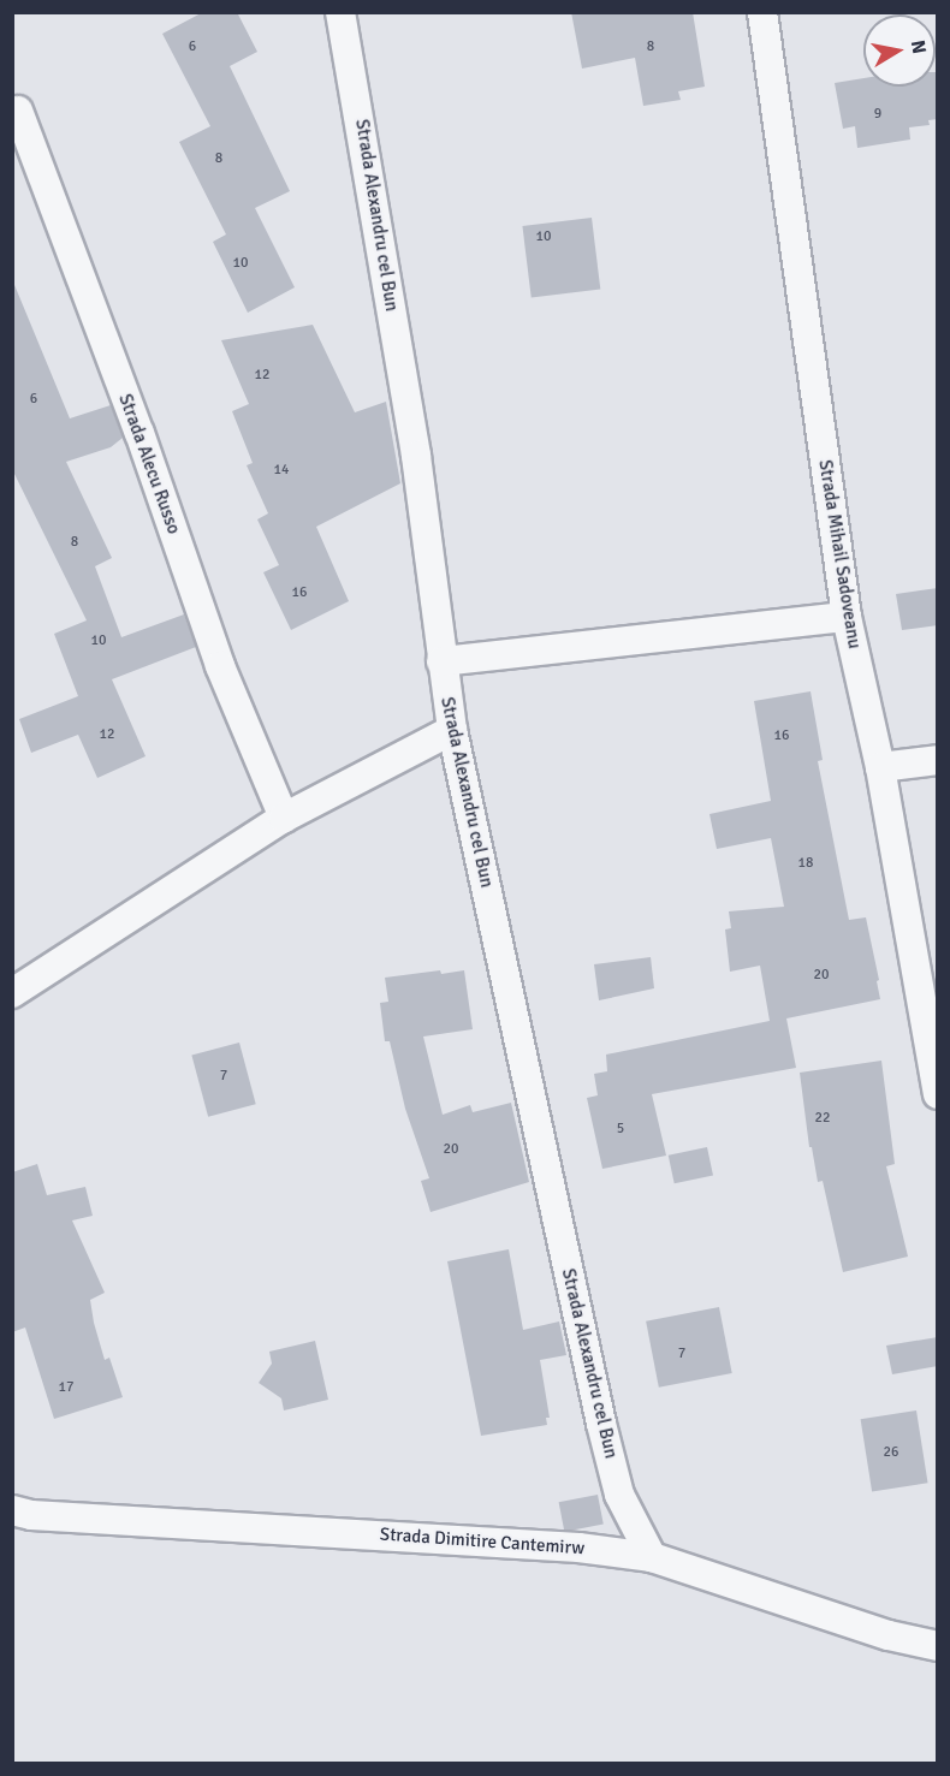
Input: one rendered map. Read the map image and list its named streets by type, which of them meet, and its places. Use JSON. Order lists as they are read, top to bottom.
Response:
{
  "streets": {
    "street": [
      "Strada Alexandru cel Bun",
      "Strada Alecu Russo",
      "Strada Mihail Sadoveanu",
      "Strada Dimitire Cantemirw"
    ]
  },
  "crossings": [
    ["Strada Alexandru cel Bun", "Strada Dimitire Cantemirw"]
  ],
  "house_numbers": [
    "6",
    "8",
    "9",
    "8",
    "10",
    "10",
    "12",
    "6",
    "14",
    "8",
    "16",
    "10",
    "12",
    "16",
    "18",
    "20",
    "7",
    "22",
    "5",
    "20",
    "7",
    "17",
    "26"
  ],
  "north": "right"
}
